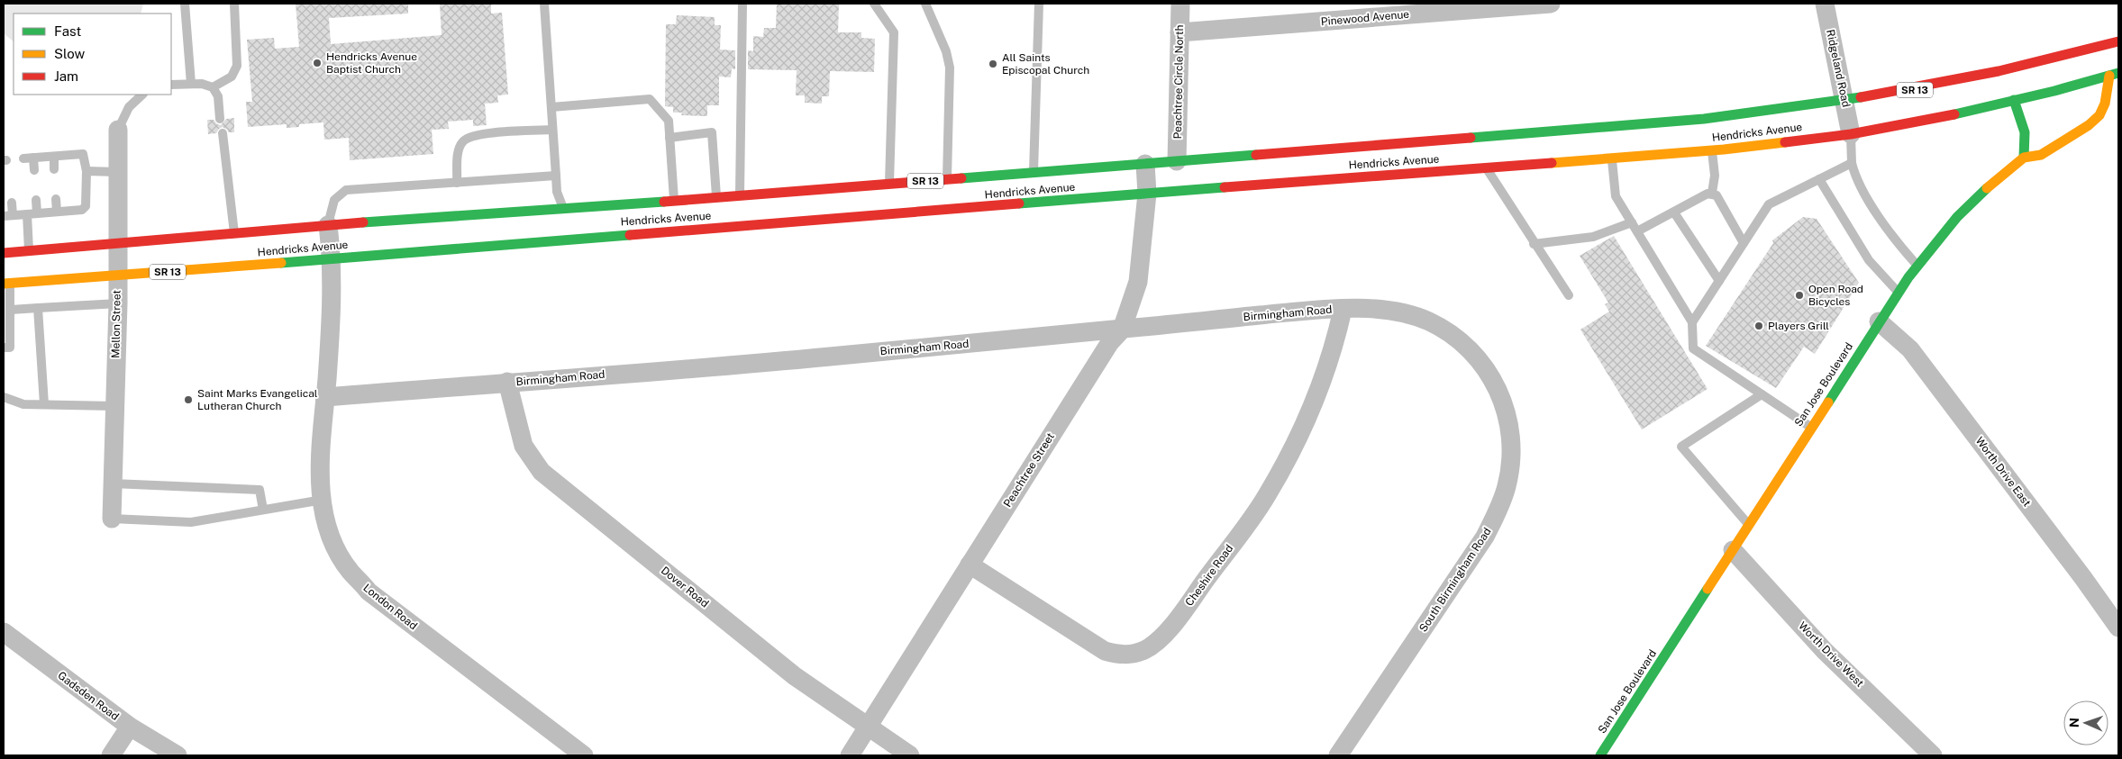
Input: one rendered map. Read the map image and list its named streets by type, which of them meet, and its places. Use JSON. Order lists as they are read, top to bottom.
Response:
{
  "streets": {
    "main road": ["SR 13", "Hendricks Avenue", "San Jose Boulevard"],
    "street": [
      "Pinewood Avenue",
      "Ridgeland Road",
      "Peachtree Circle North",
      "Birmingham Road",
      "Mellon Street",
      "Peachtree Street",
      "Worth Drive East",
      "Cheshire Road",
      "South Birmingham Road",
      "Dover Road",
      "London Road",
      "Worth Drive West",
      "Gadsden Road"
    ]
  },
  "crossings": [
    ["Pinewood Avenue", "Peachtree Circle North"],
    ["Ridgeland Road", "Hendricks Avenue"],
    ["Peachtree Circle North", "Hendricks Avenue"],
    ["Hendricks Avenue", "Mellon Street"],
    ["Hendricks Avenue", "Peachtree Street"],
    ["Hendricks Avenue", "London Road"],
    ["Birmingham Road", "Peachtree Street"],
    ["Birmingham Road", "Cheshire Road"],
    ["Birmingham Road", "South Birmingham Road"],
    ["Birmingham Road", "Dover Road"],
    ["Birmingham Road", "London Road"],
    ["San Jose Boulevard", "Worth Drive East"],
    ["San Jose Boulevard", "Worth Drive West"],
    ["Peachtree Street", "Cheshire Road"],
    ["Peachtree Street", "Dover Road"]
  ],
  "places": [
    "Hendricks Avenue Baptist Church",
    "All Saints Episcopal Church",
    "Open Road Bicycles",
    "Players Grill",
    "Saint Marks Evangelical Lutheran Church"
  ],
  "legend": ["Fast", "Slow", "Jam"],
  "north": "left"
}
